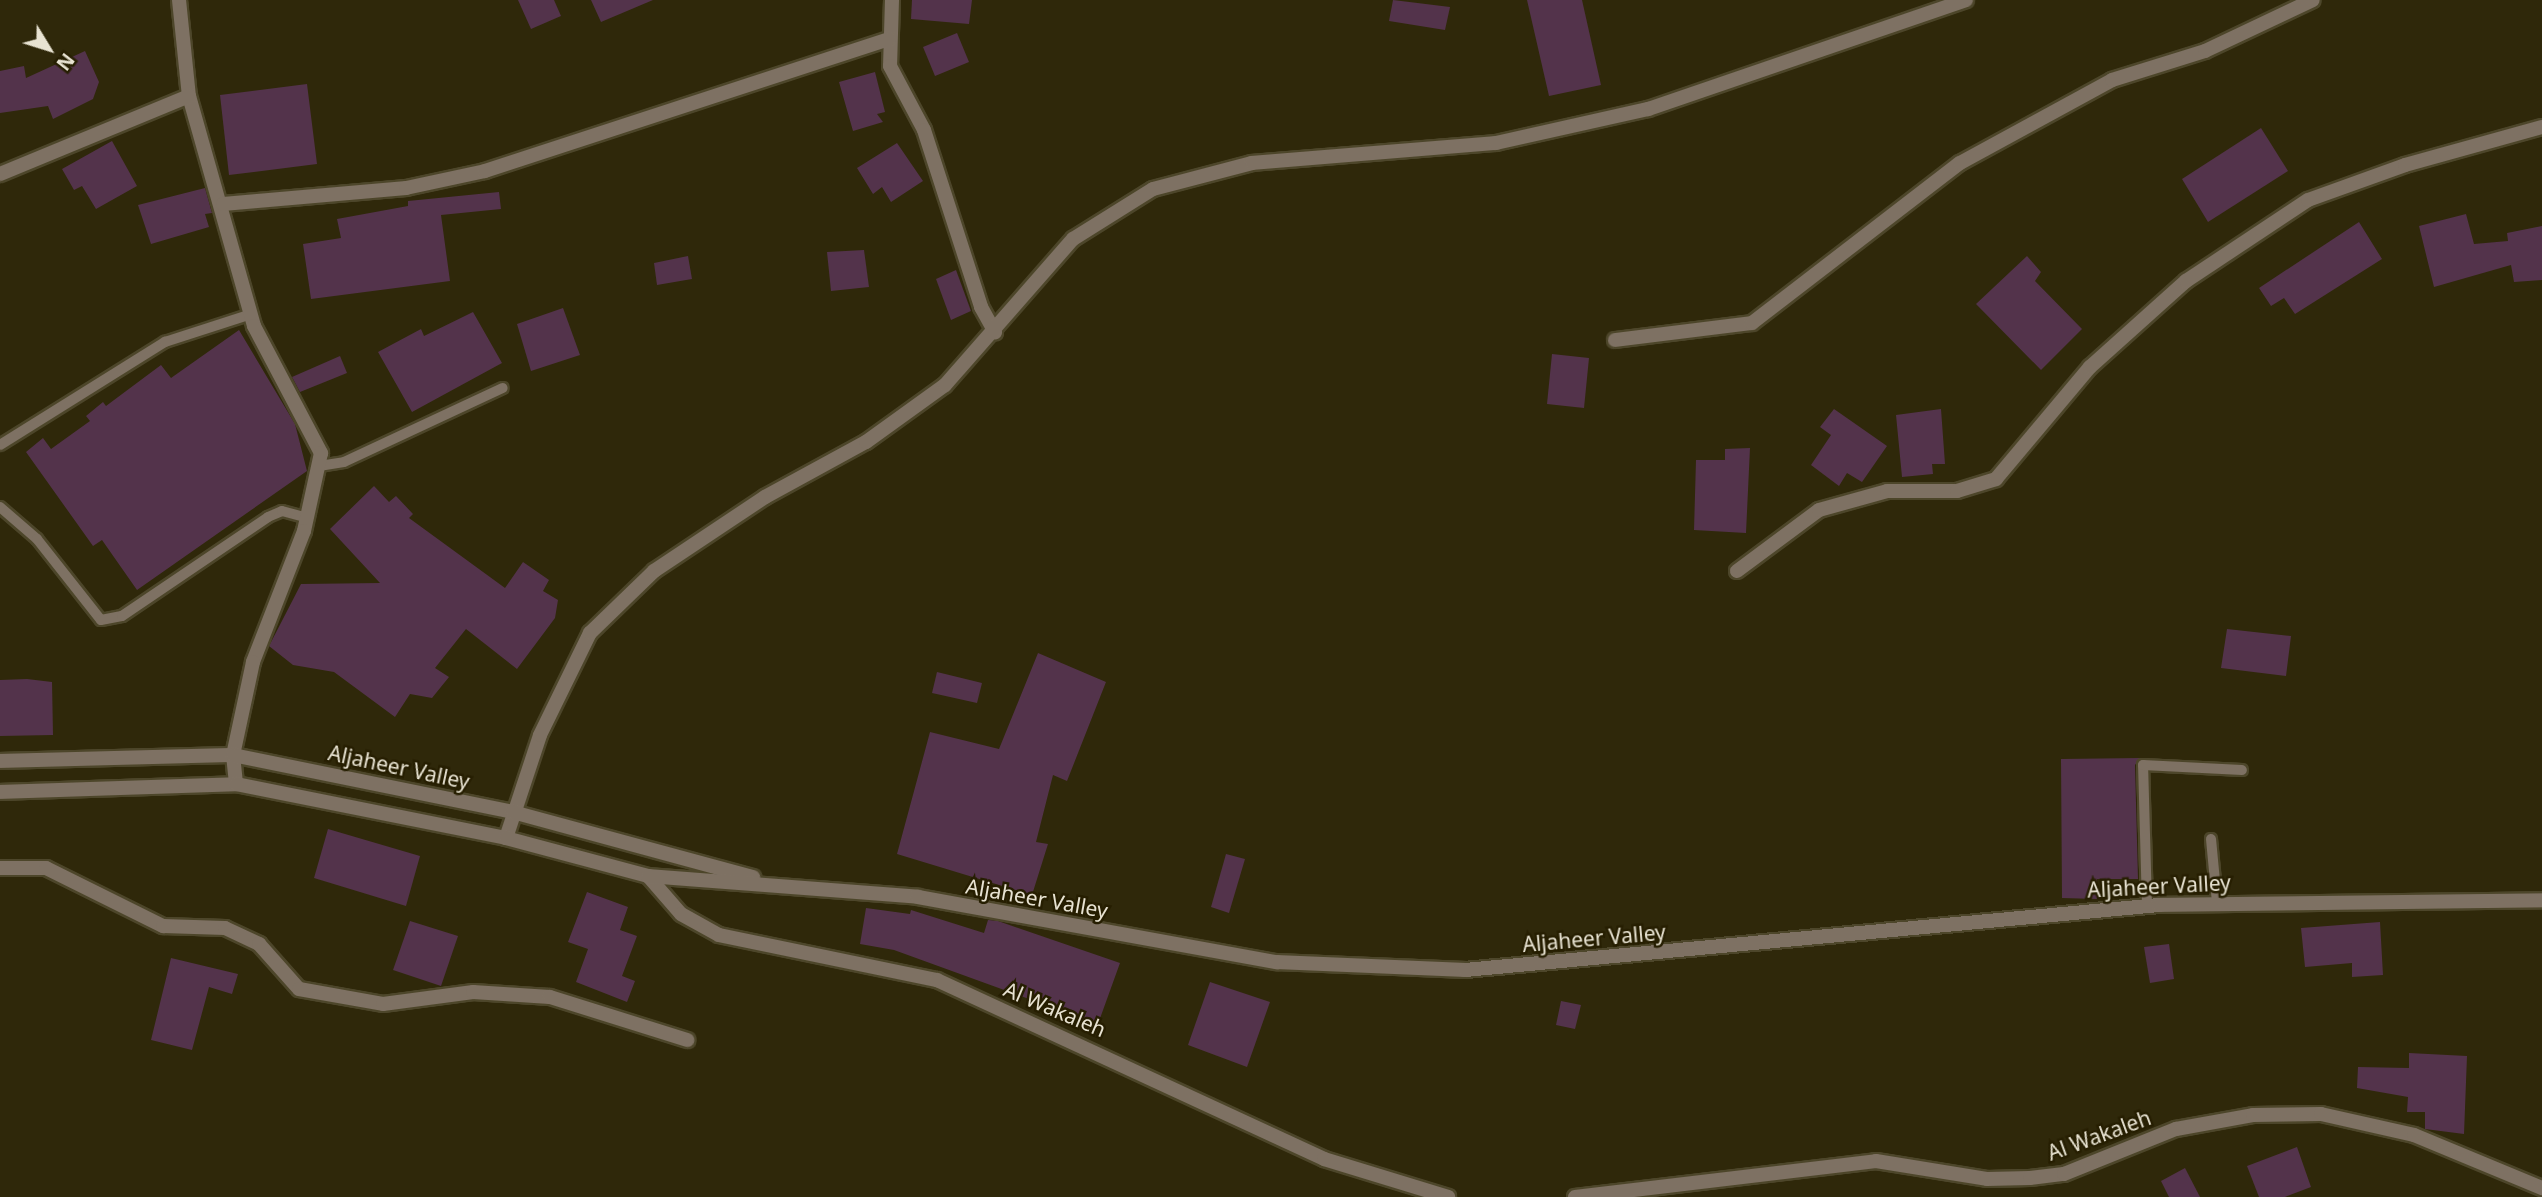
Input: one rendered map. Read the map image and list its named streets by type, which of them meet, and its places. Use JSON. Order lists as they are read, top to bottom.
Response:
{
  "streets": {
    "street": ["Aljaheer Valley", "Al Wakaleh"]
  },
  "crossings": [
    ["Aljaheer Valley", "Al Wakaleh"]
  ],
  "north": "bottom right"
}
